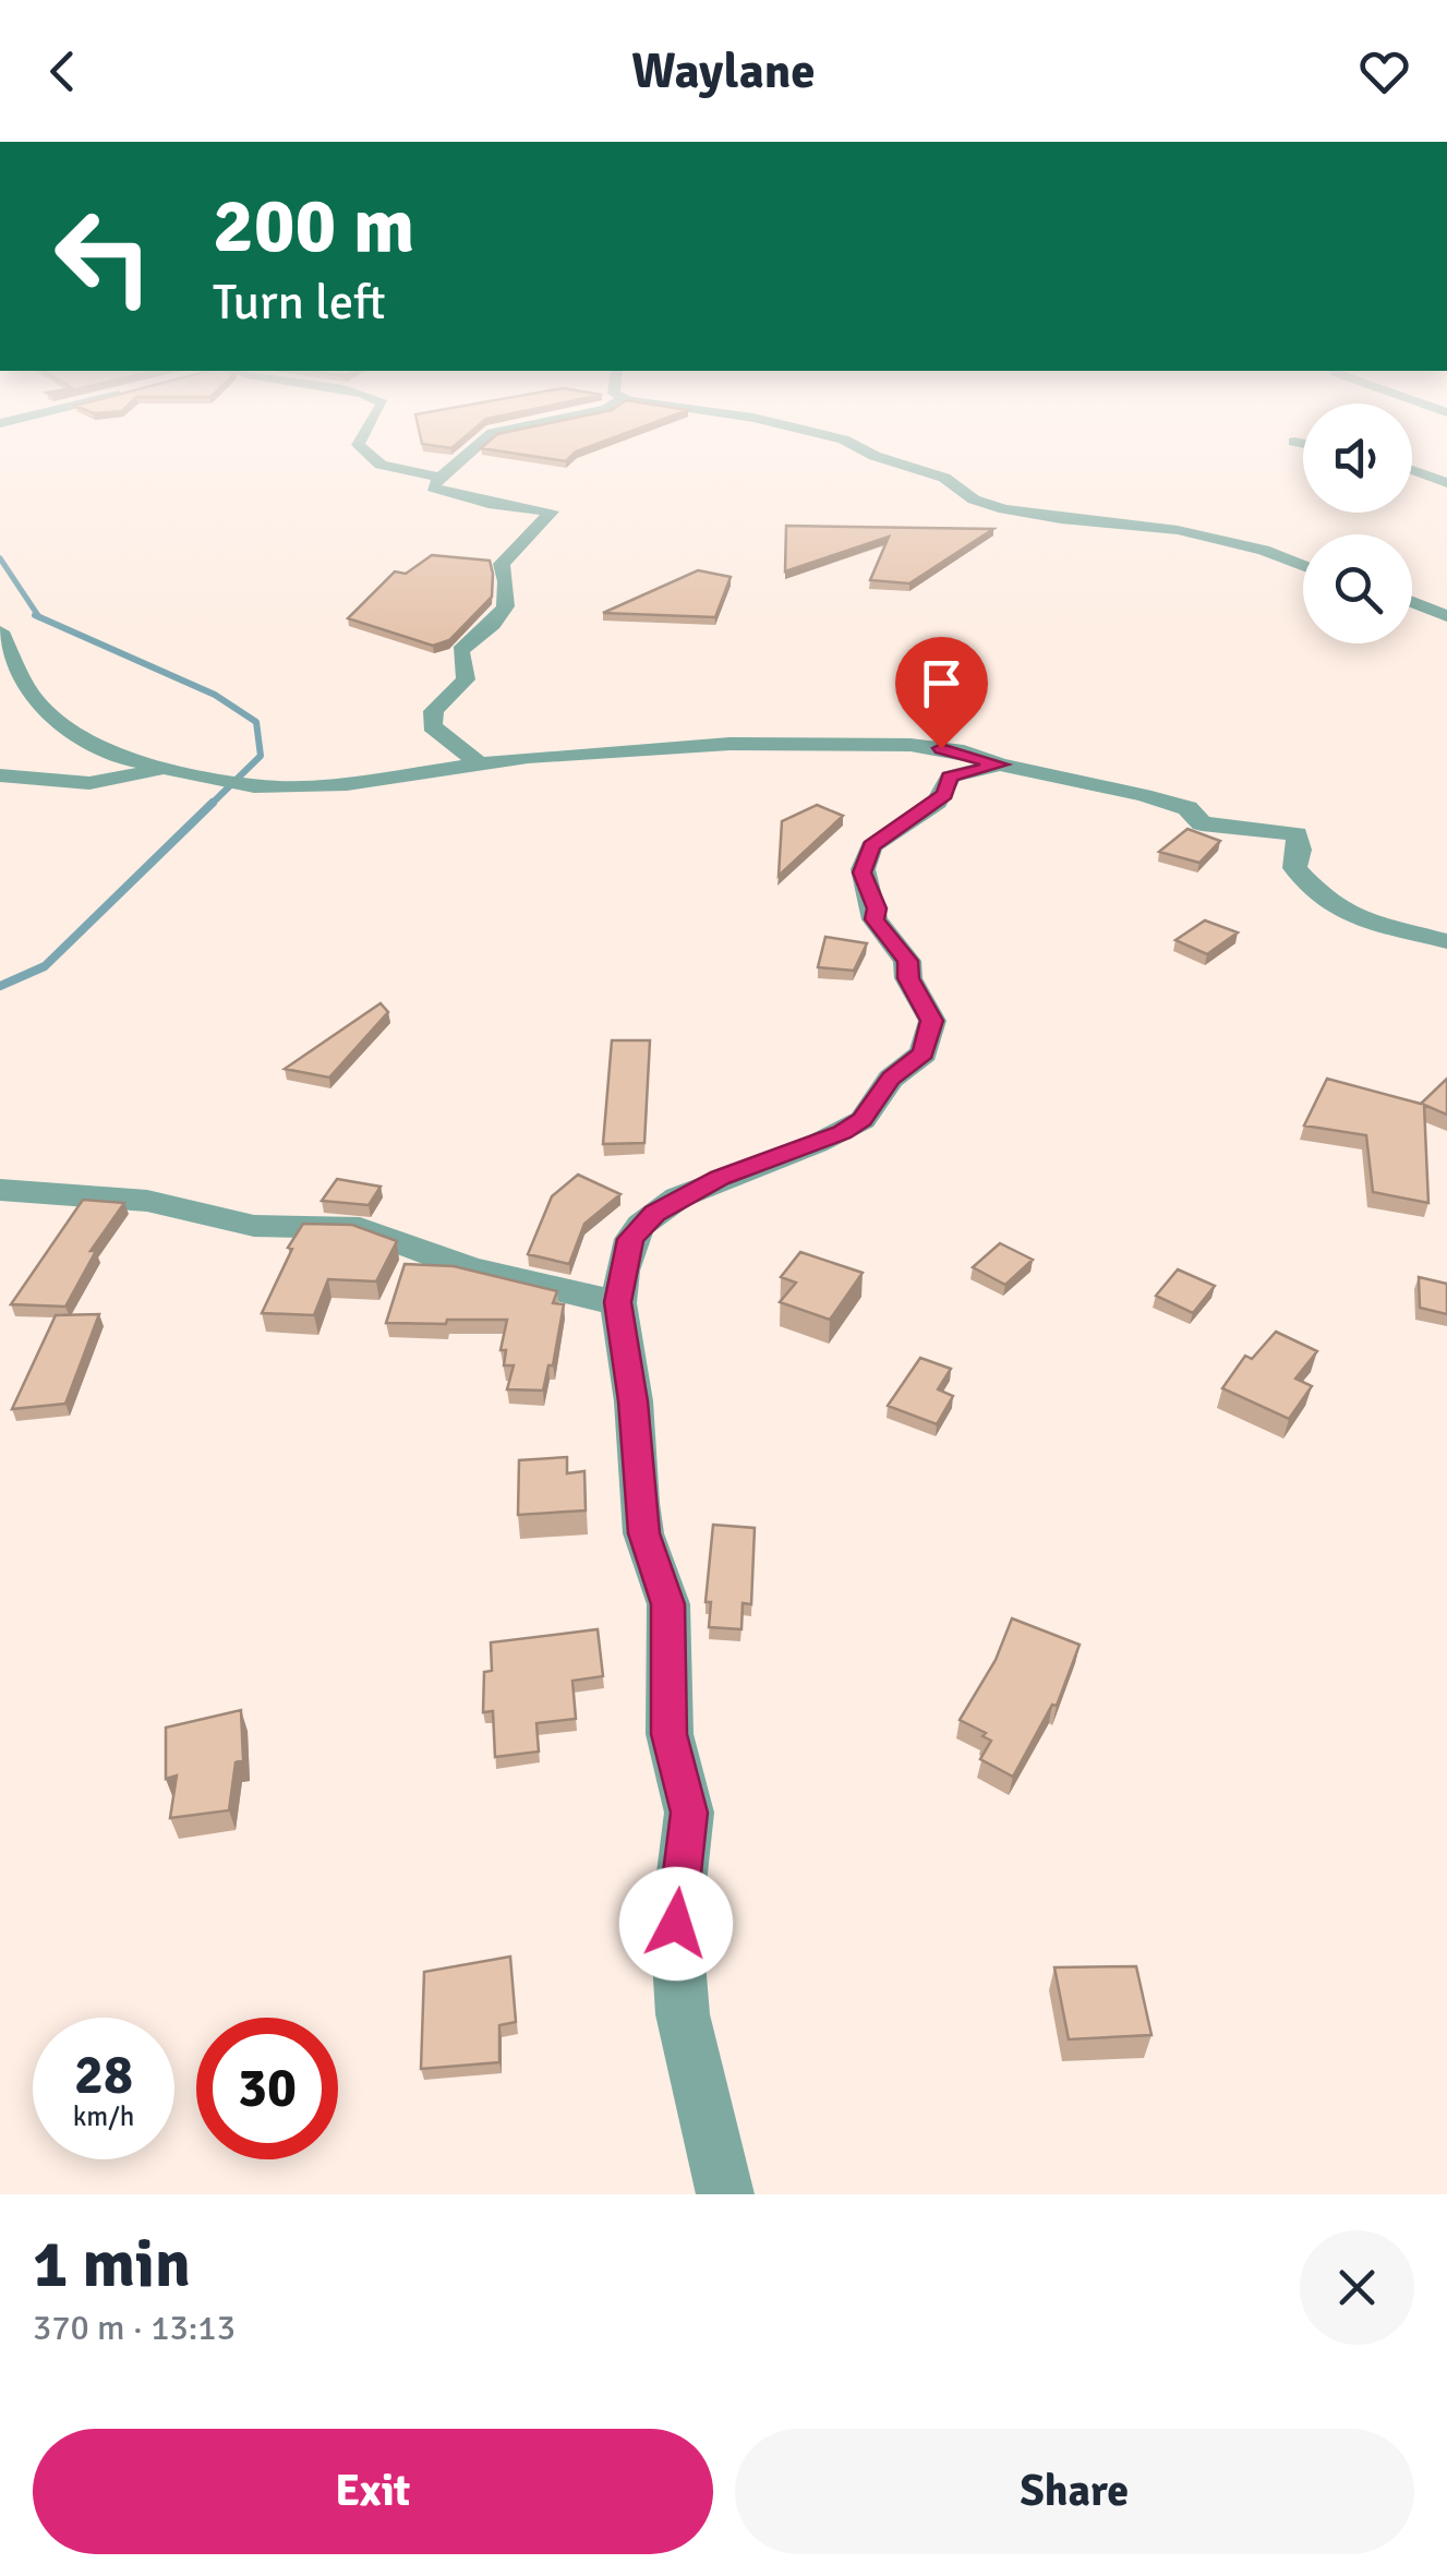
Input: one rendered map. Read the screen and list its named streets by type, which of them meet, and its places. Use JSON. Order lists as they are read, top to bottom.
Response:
{
  "page": {
    "header": "Waylane",
    "turn": ["200 m", "Turn left"],
    "speed": "28 km/h",
    "limit": "30",
    "heading": ["1 min", "370 m · 13:13"],
    "buttons": ["Exit", "Share"]
  }
}
